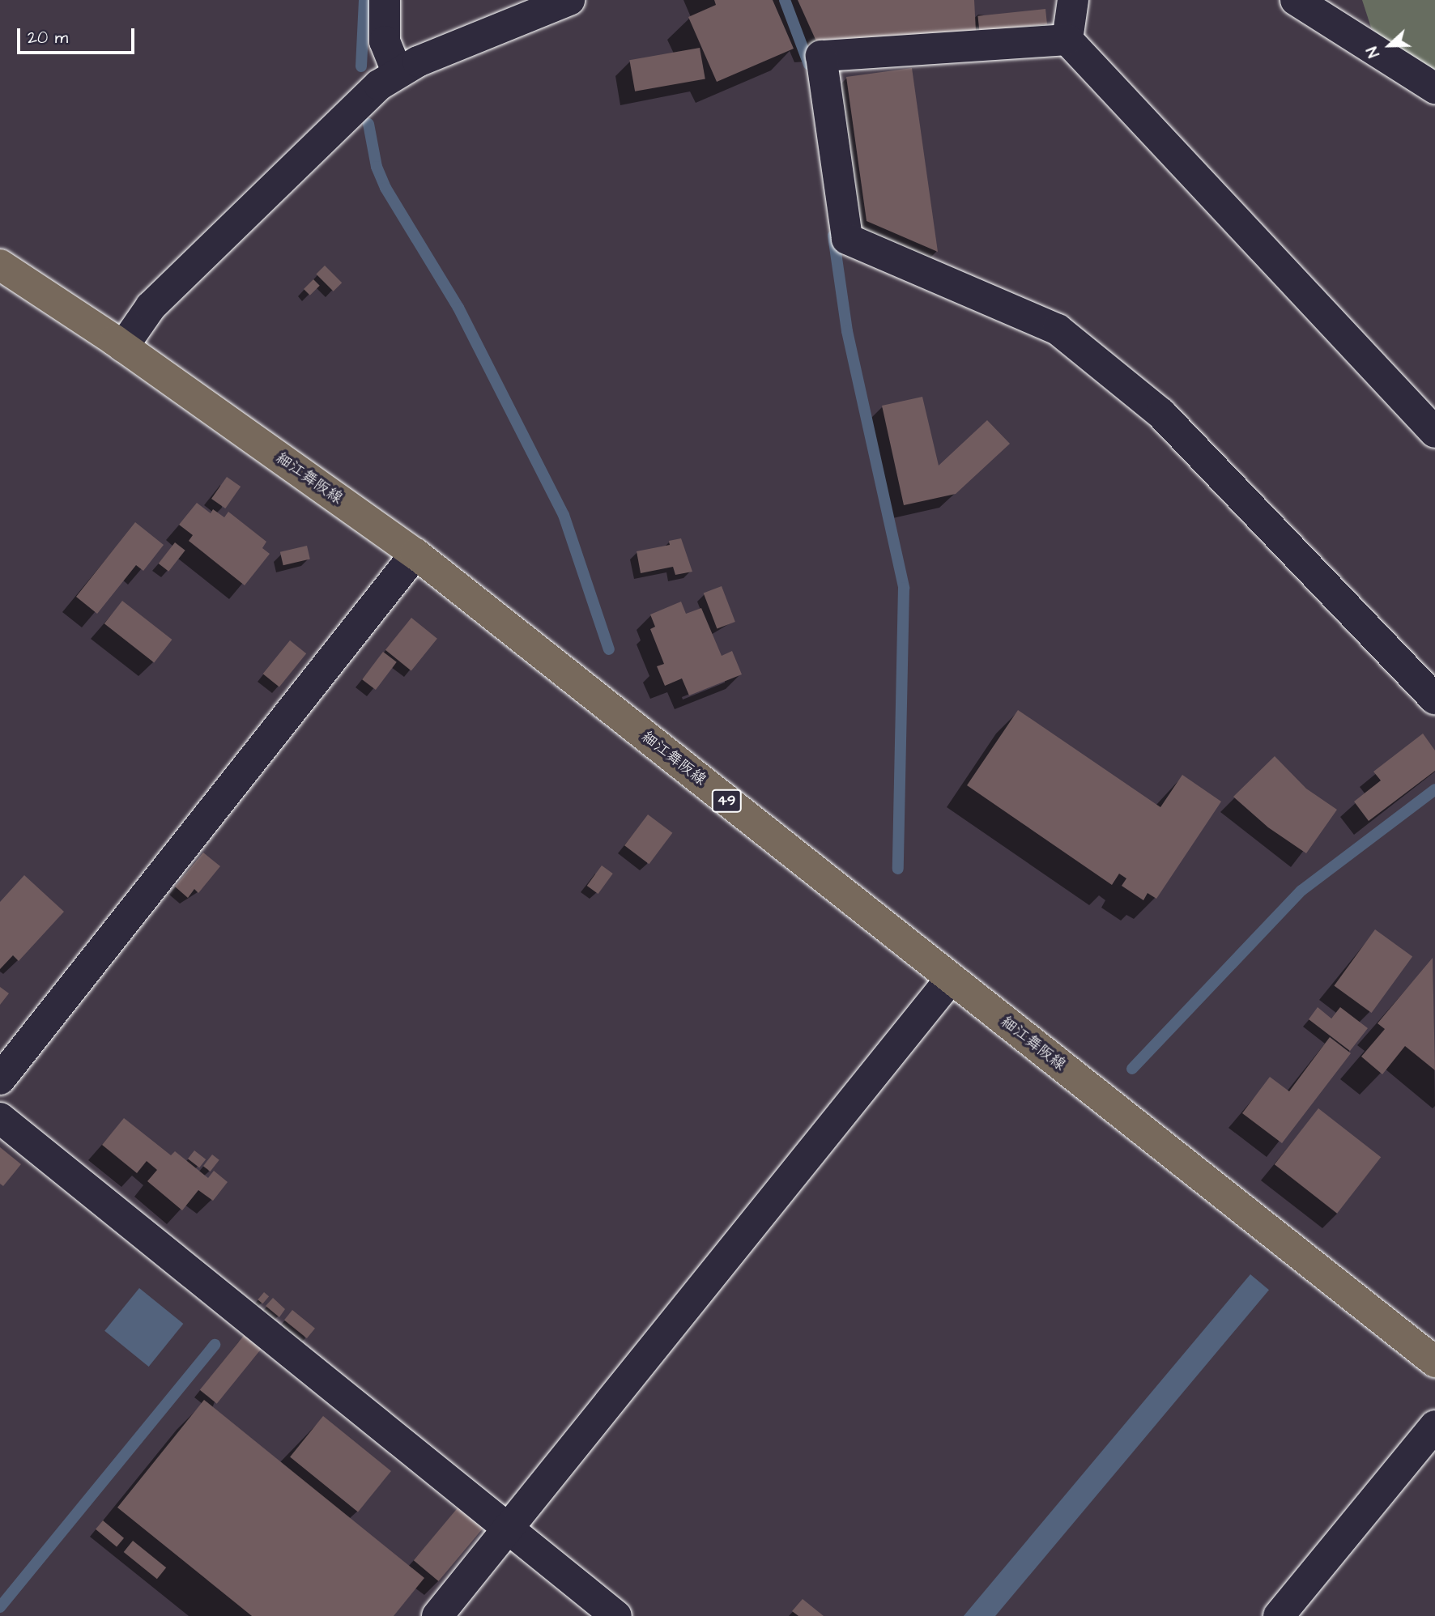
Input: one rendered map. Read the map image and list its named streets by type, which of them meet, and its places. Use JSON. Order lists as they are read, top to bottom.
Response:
{
  "streets": {
    "main road": ["細江舞阪線", "49"]
  },
  "scale_bar": "20 m",
  "north": "left"
}
